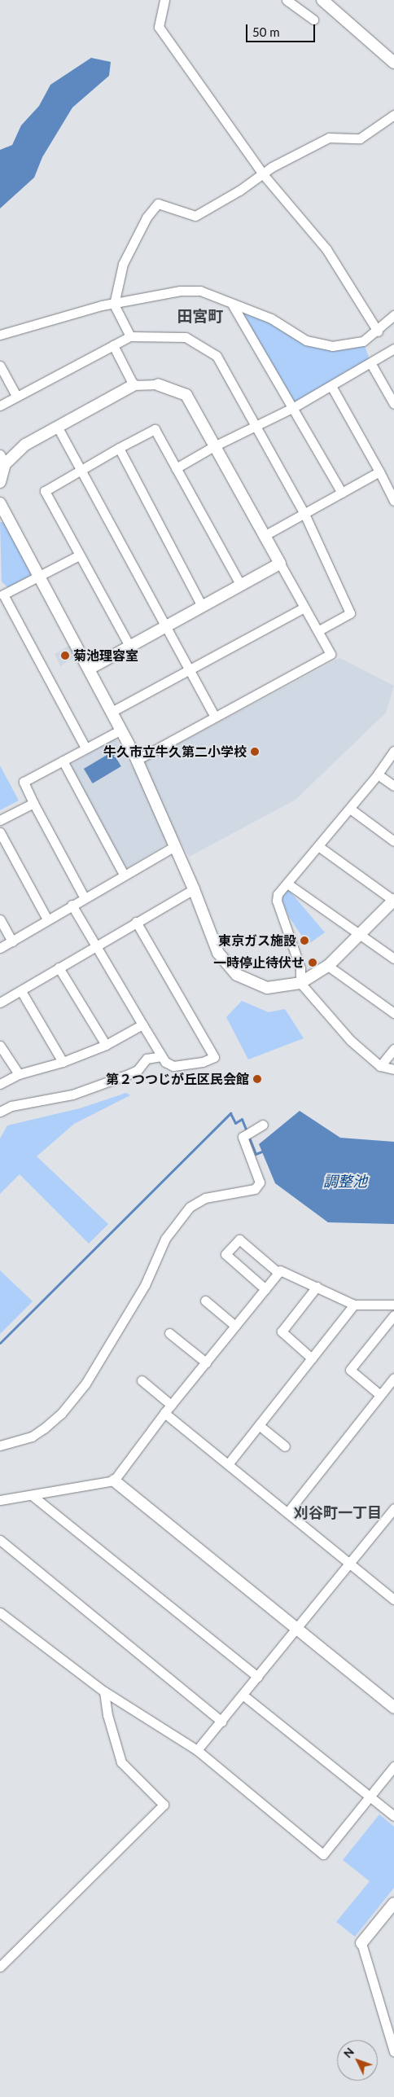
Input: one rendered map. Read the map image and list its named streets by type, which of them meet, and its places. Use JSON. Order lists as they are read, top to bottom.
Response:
{
  "districts": ["田宮町", "刈谷町一丁目"],
  "water": ["調整池"],
  "places": [
    "菊池理容室",
    "牛久市立牛久第二小学校",
    "東京ガス施設",
    "一時停止待伏せ",
    "第２つつじが丘区民会館"
  ],
  "scale_bar": "50 m",
  "north": "top left"
}
